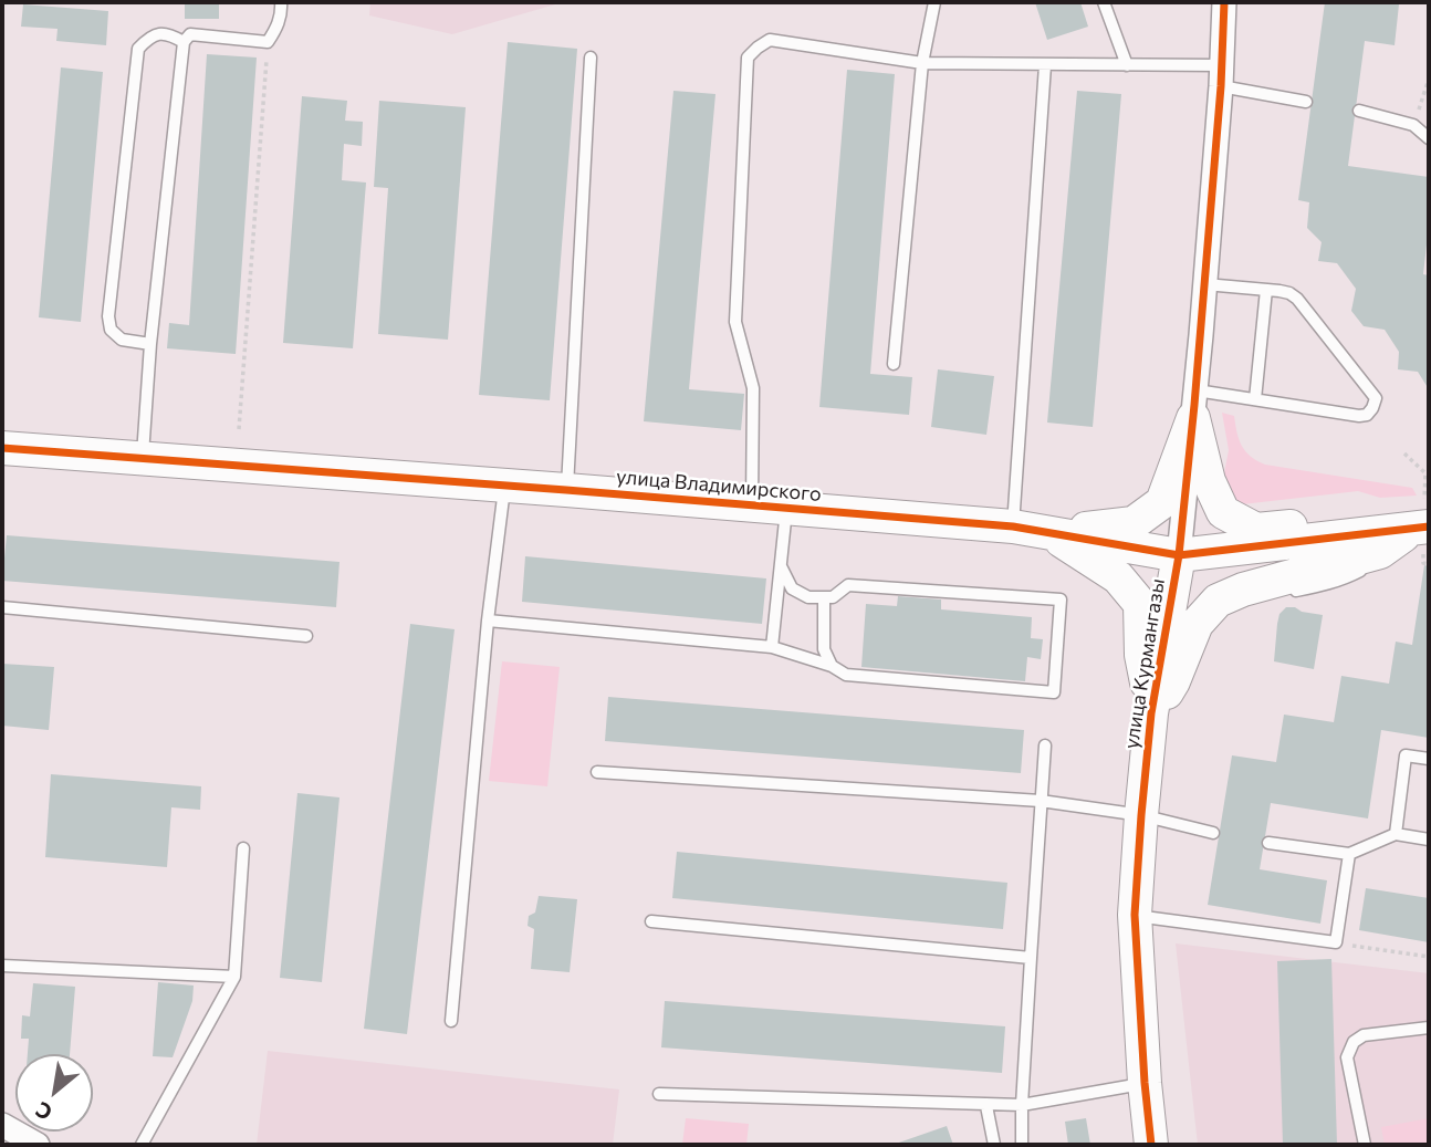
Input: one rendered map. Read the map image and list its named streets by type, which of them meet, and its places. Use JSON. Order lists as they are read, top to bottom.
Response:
{
  "streets": {
    "street": ["улица Владимирского", "улица Курмангазы"]
  },
  "crossings": [
    ["улица Владимирского", "улица Курмангазы"]
  ],
  "north": "bottom left"
}
